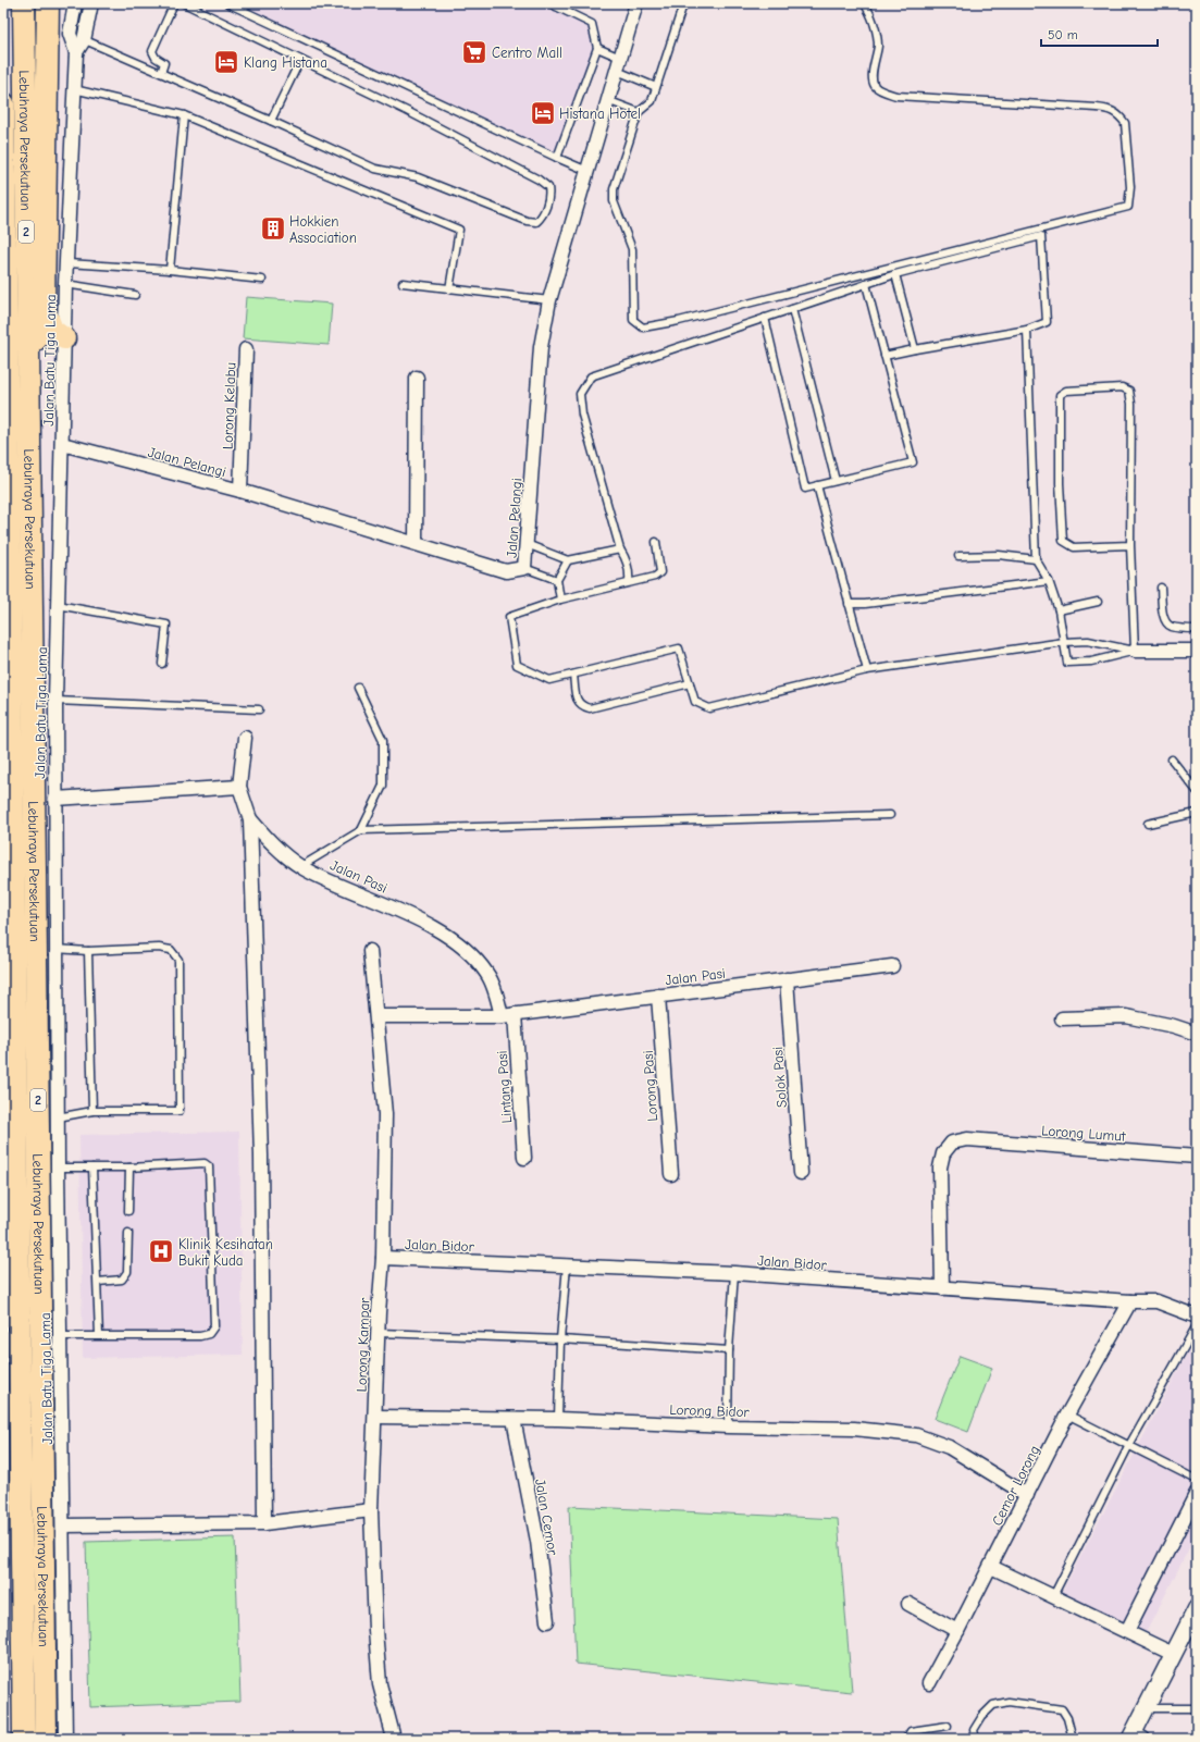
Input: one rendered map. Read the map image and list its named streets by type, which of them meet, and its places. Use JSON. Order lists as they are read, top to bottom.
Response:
{
  "streets": {
    "highway": ["Lebuhraya Persekutuan", "2"],
    "street": [
      "Jalan Batu Tiga Lama",
      "Lorong Kelabu",
      "Jalan Pelangi",
      "Jalan Pasi",
      "Solok Pasi",
      "Lorong Pasi",
      "Lintang Pasi",
      "Lorong Lumut",
      "Jalan Bidor",
      "Lorong Kampar",
      "Lorong Bidor",
      "Cemor Lorong",
      "Jalan Cemor"
    ]
  },
  "crossings": [
    ["Jalan Batu Tiga Lama", "Jalan Pelangi"],
    ["Lorong Kelabu", "Jalan Pelangi"],
    ["Jalan Pasi", "Solok Pasi"],
    ["Jalan Pasi", "Lorong Pasi"],
    ["Jalan Pasi", "Lintang Pasi"],
    ["Jalan Pasi", "Lorong Kampar"],
    ["Lorong Lumut", "Jalan Bidor"],
    ["Jalan Bidor", "Lorong Kampar"],
    ["Jalan Bidor", "Cemor Lorong"],
    ["Lorong Kampar", "Lorong Bidor"],
    ["Lorong Bidor", "Cemor Lorong"],
    ["Lorong Bidor", "Jalan Cemor"]
  ],
  "places": {
    "supermarket": ["Centro Mall"],
    "hotel": ["Klang Histana", "Histana Hotel"],
    "building": ["Hokkien Association"],
    "hospital": ["Klinik Kesihatan Bukit Kuda"]
  },
  "scale_bar": "50 m"
}
